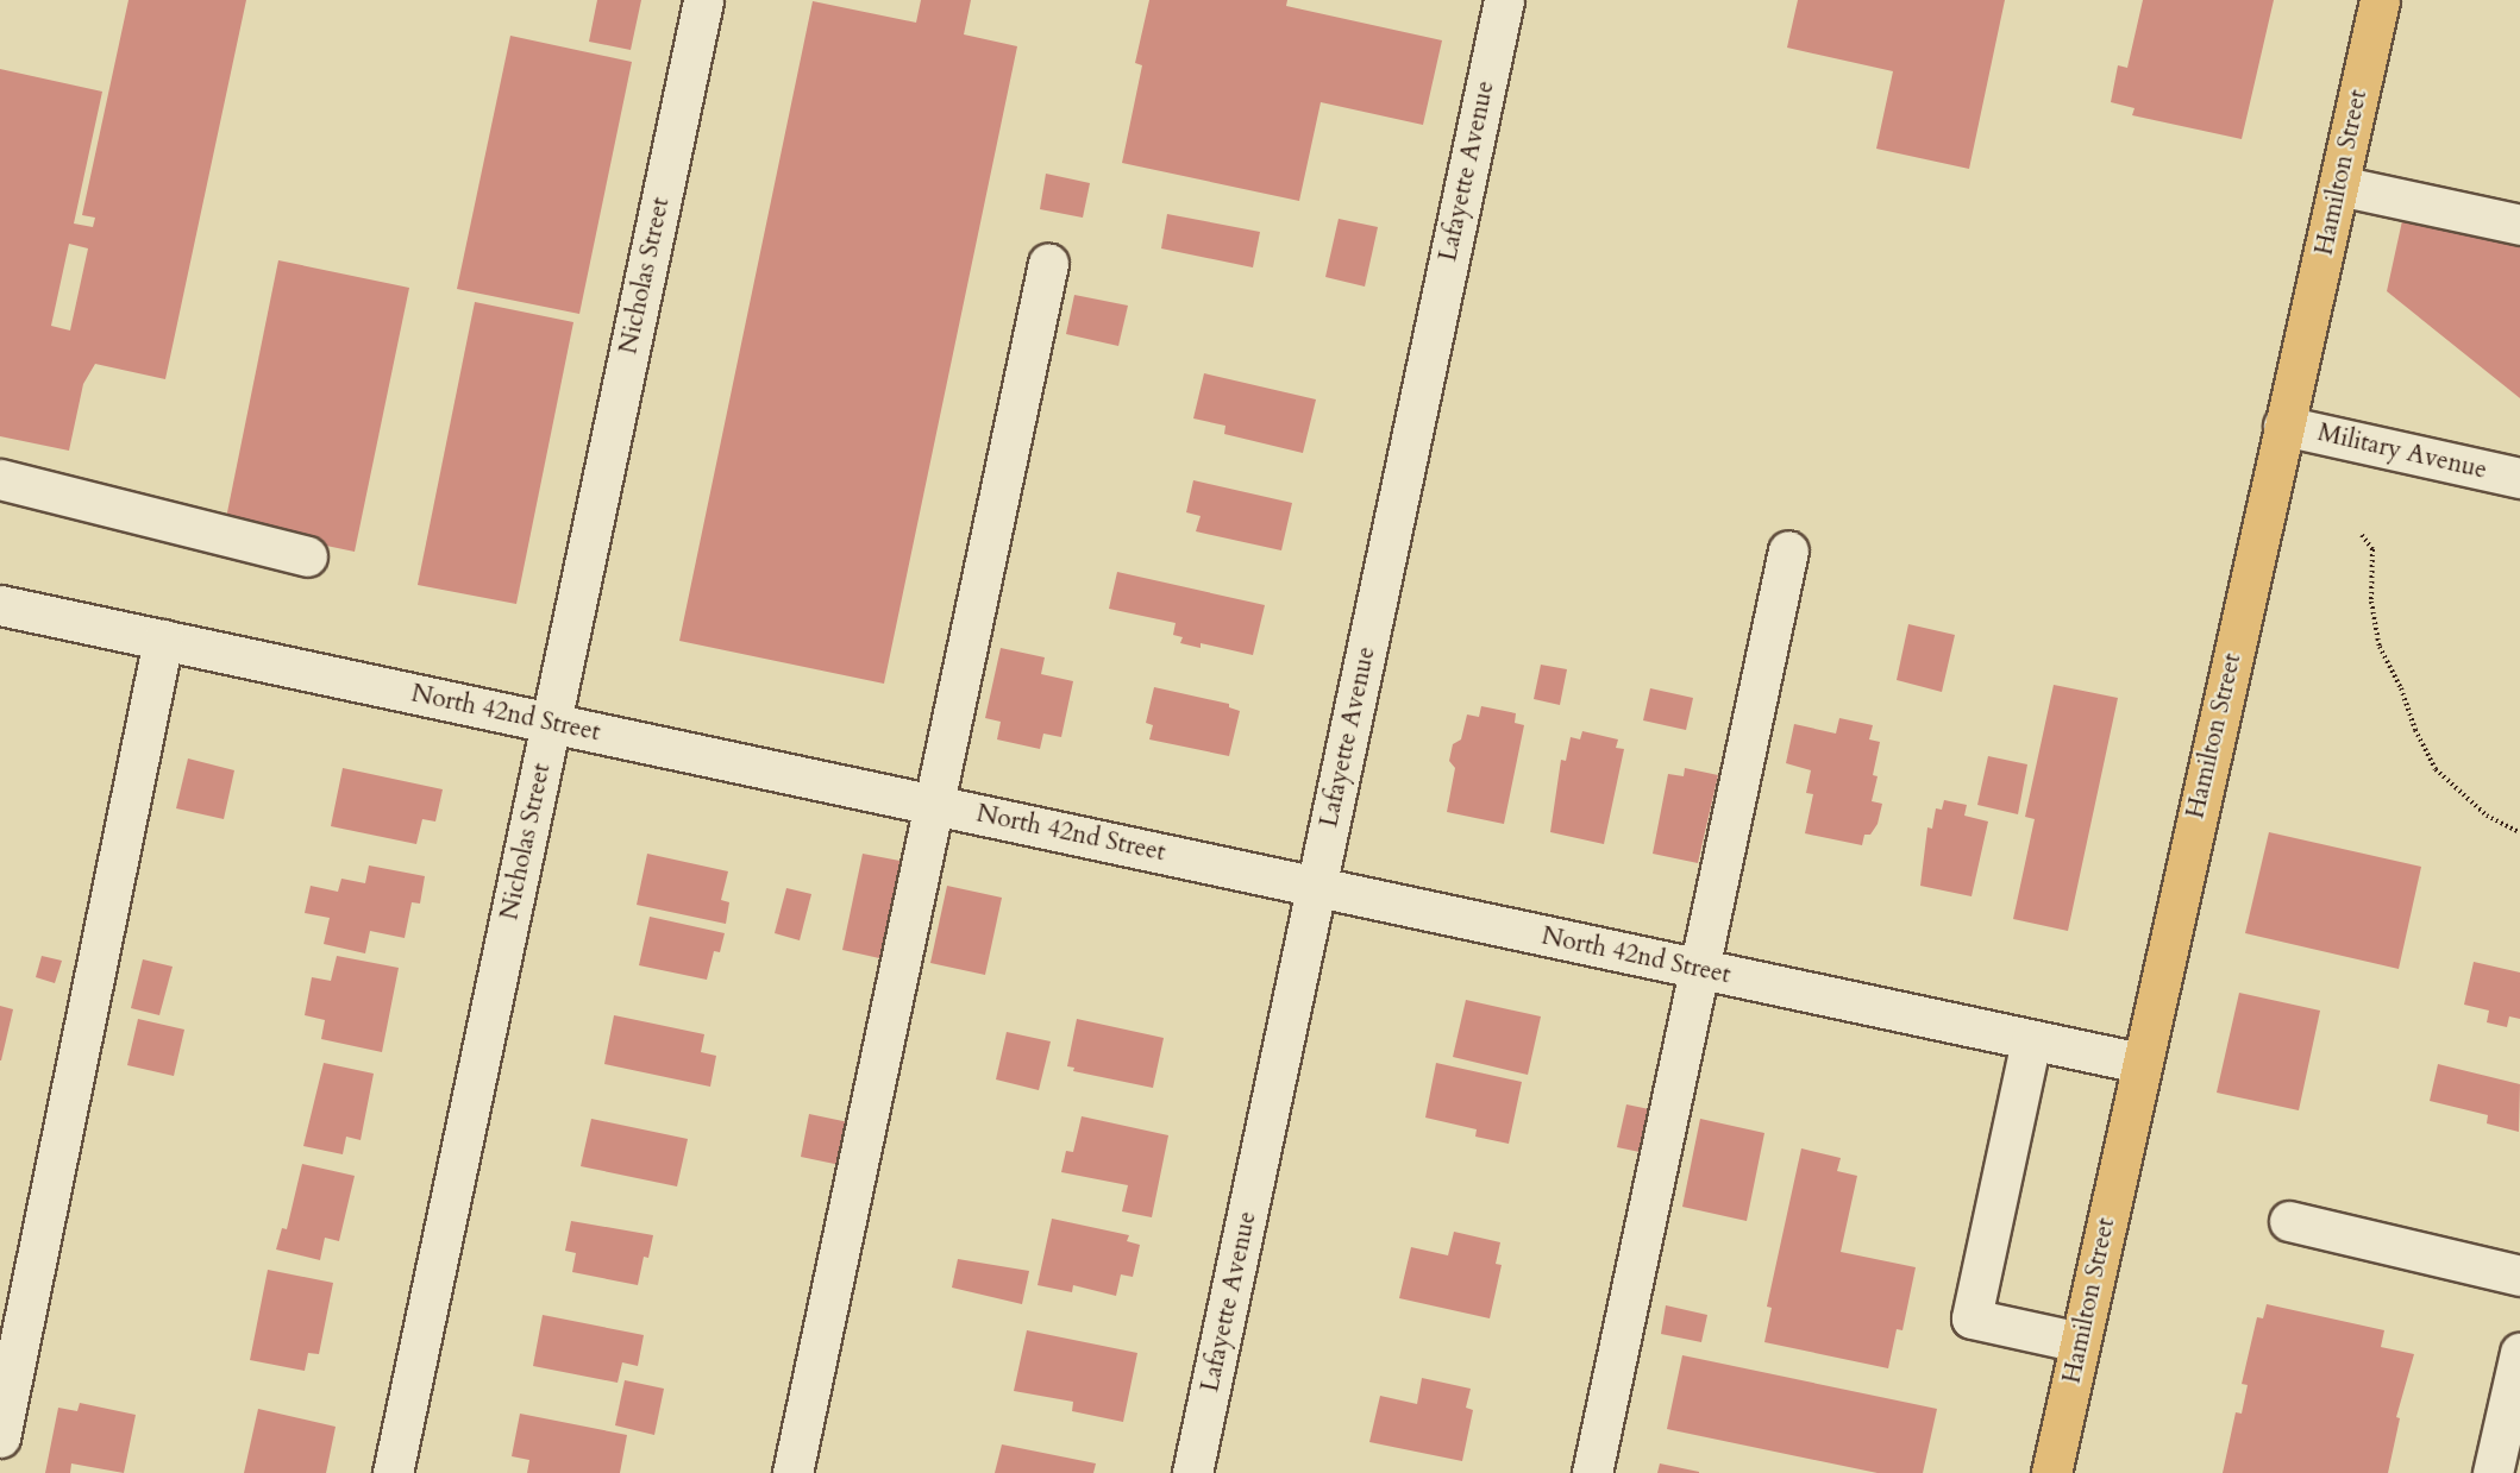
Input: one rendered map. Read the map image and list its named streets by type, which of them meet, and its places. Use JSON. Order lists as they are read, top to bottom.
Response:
{
  "streets": {
    "main road": ["Hamilton Street"],
    "street": [
      "Lafayette Avenue",
      "Nicholas Street",
      "Military Avenue",
      "North 42nd Street"
    ]
  },
  "crossings": [
    ["Lafayette Avenue", "North 42nd Street"],
    ["Hamilton Street", "Military Avenue"],
    ["Hamilton Street", "North 42nd Street"],
    ["Nicholas Street", "North 42nd Street"]
  ]
}
